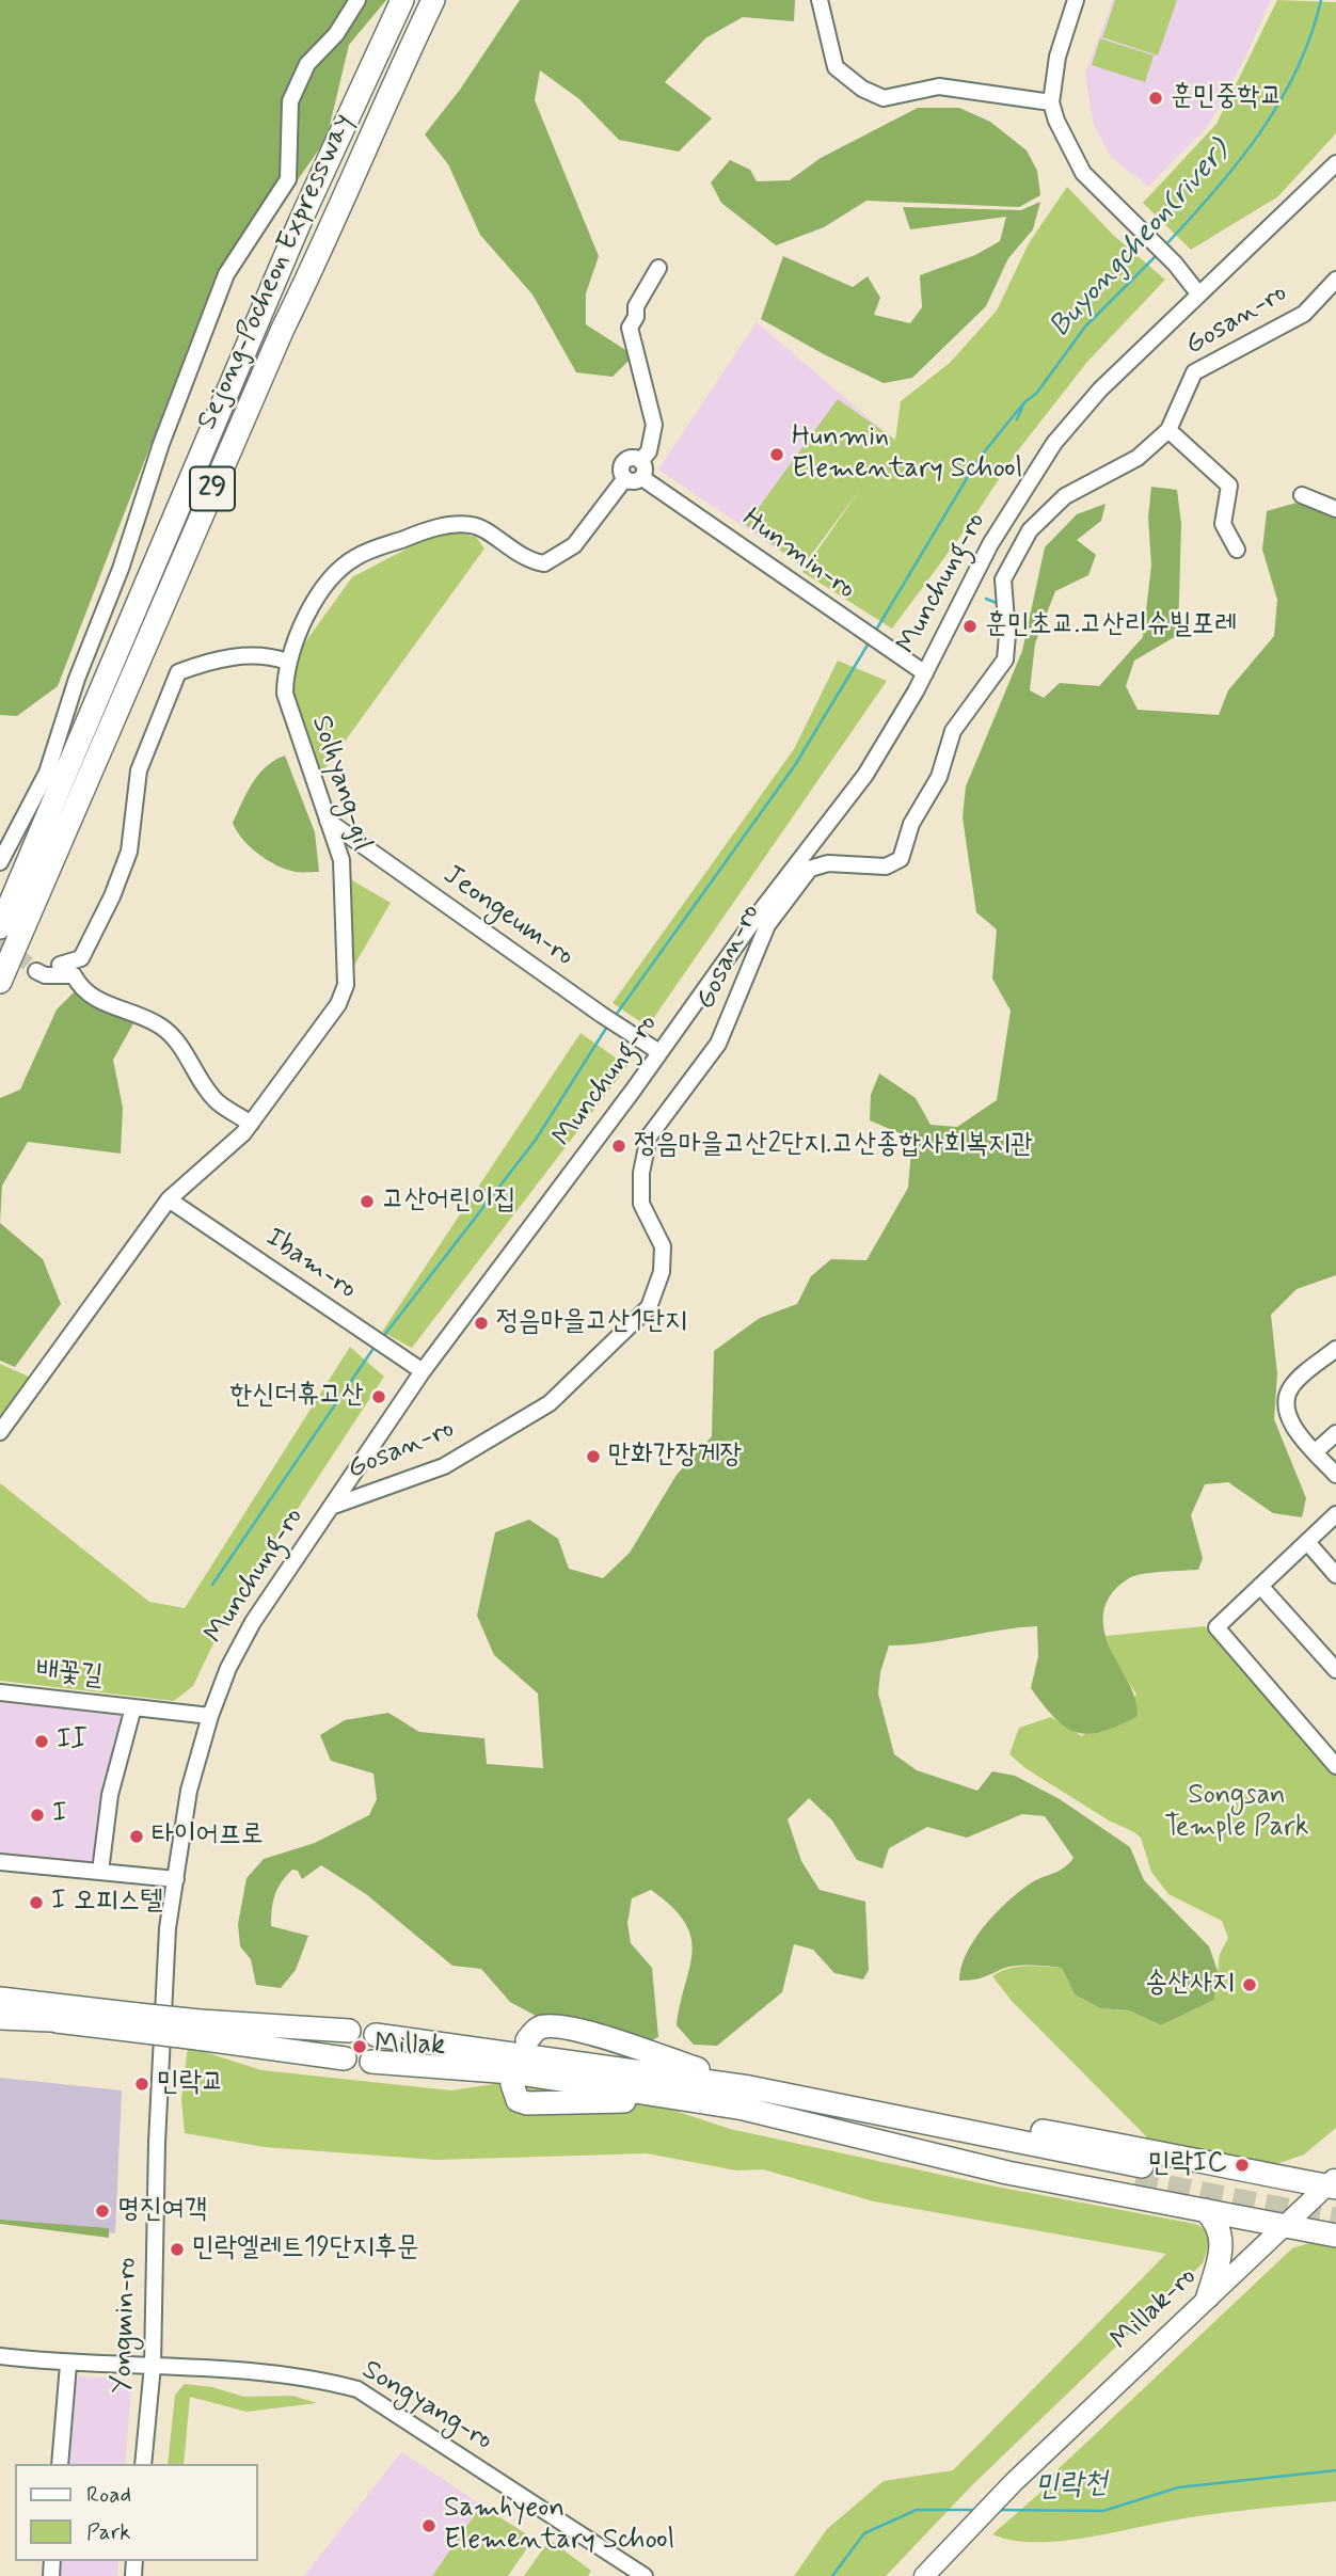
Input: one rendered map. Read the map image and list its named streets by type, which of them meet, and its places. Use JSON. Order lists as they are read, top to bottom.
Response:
{
  "streets": {
    "highway": ["Sejong-Pocheon Expressway", "29"],
    "main road": ["Millak-ro"],
    "street": [
      "Gosan-ro",
      "Hunmin-ro",
      "Munchung-ro",
      "Solhyang-gil",
      "Jeongeum-ro",
      "Ibam-ro",
      "배꽃길",
      "Yongmin-ro",
      "Songyang-ro"
    ]
  },
  "crossings": [
    ["Gosan-ro", "Munchung-ro"],
    ["Hunmin-ro", "Munchung-ro"],
    ["Hunmin-ro", "Solhyang-gil"],
    ["Munchung-ro", "Jeongeum-ro"],
    ["Munchung-ro", "Ibam-ro"],
    ["Munchung-ro", "배꽃길"],
    ["Munchung-ro", "Yongmin-ro"],
    ["Solhyang-gil", "Jeongeum-ro"],
    ["Solhyang-gil", "Ibam-ro"],
    ["Yongmin-ro", "Songyang-ro"]
  ],
  "water": ["Buyongcheon(river)", "민락천"],
  "parks": ["Songsan Temple Park"],
  "places": [
    "훈민중학교",
    "Hunmin Elementary School",
    "훈민초교.고산리슈빌포레",
    "정음마을고산2단지.고산종합사회복지관",
    "고산어린이집",
    "정음마을고산1단지",
    "한신더휴고산",
    "만화간장게장",
    "II",
    "I",
    "타이어프로",
    "I 오피스텔",
    "송산사지",
    "Millak",
    "민락교",
    "민락IC",
    "명진여객",
    "민락엘레트19단지후문",
    "Samhyeon Elementary School"
  ],
  "legend": ["Road", "Park"]
}
